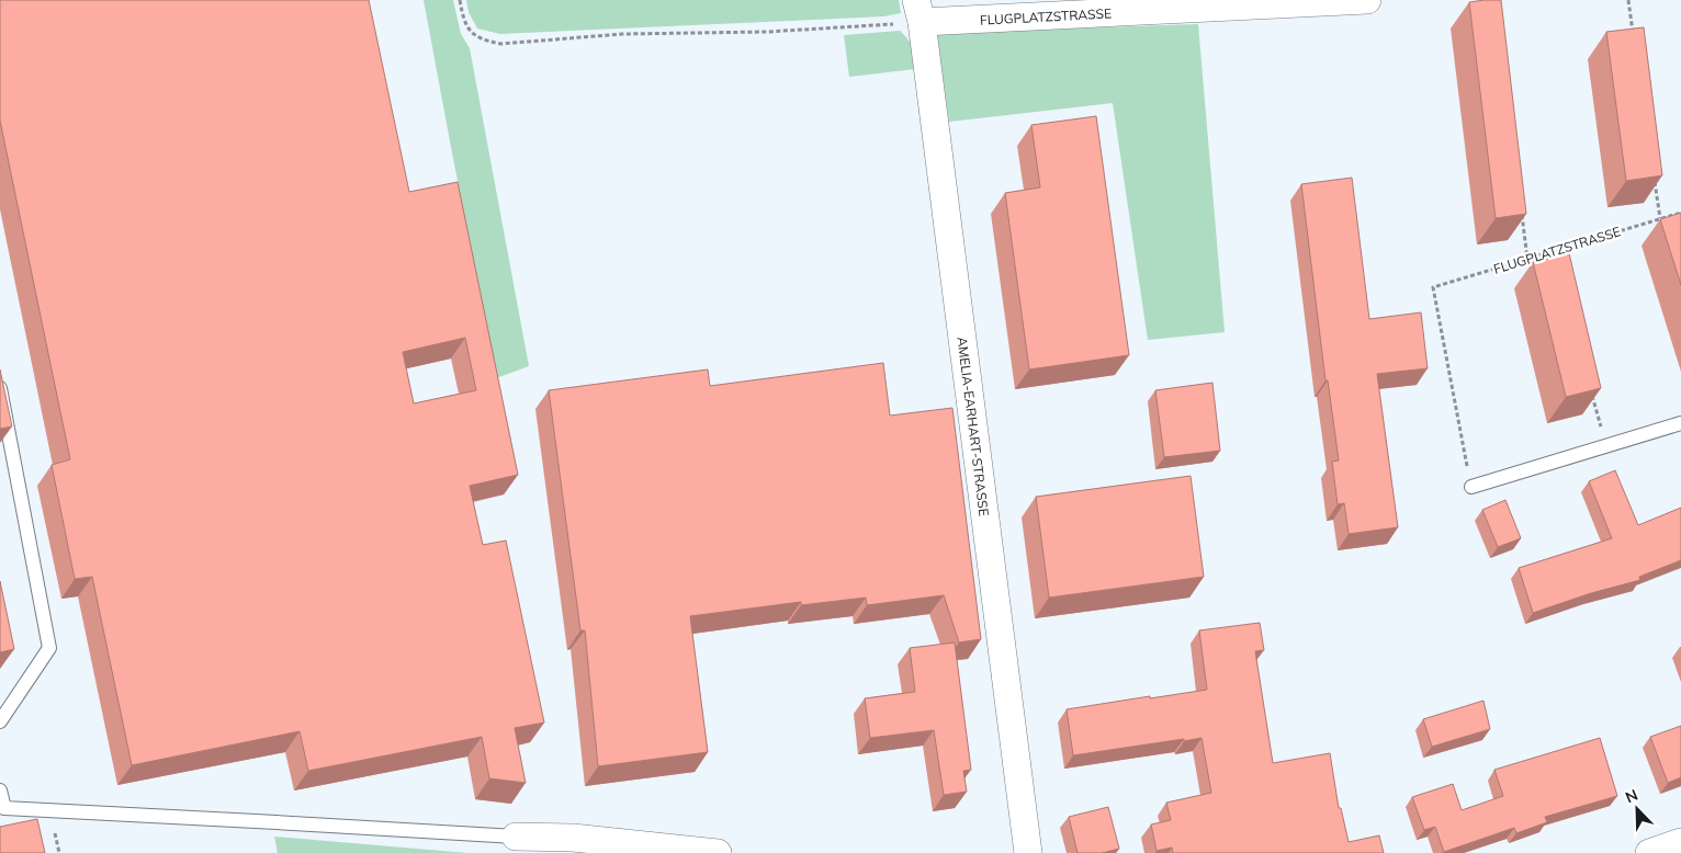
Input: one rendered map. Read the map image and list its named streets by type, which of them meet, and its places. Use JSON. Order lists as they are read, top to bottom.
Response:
{
  "streets": {
    "street": ["FLUGPLATZSTRASSE", "AMELIA-EARHART-STRASSE"]
  },
  "crossings": [
    ["FLUGPLATZSTRASSE", "AMELIA-EARHART-STRASSE"]
  ],
  "north": "top left"
}
